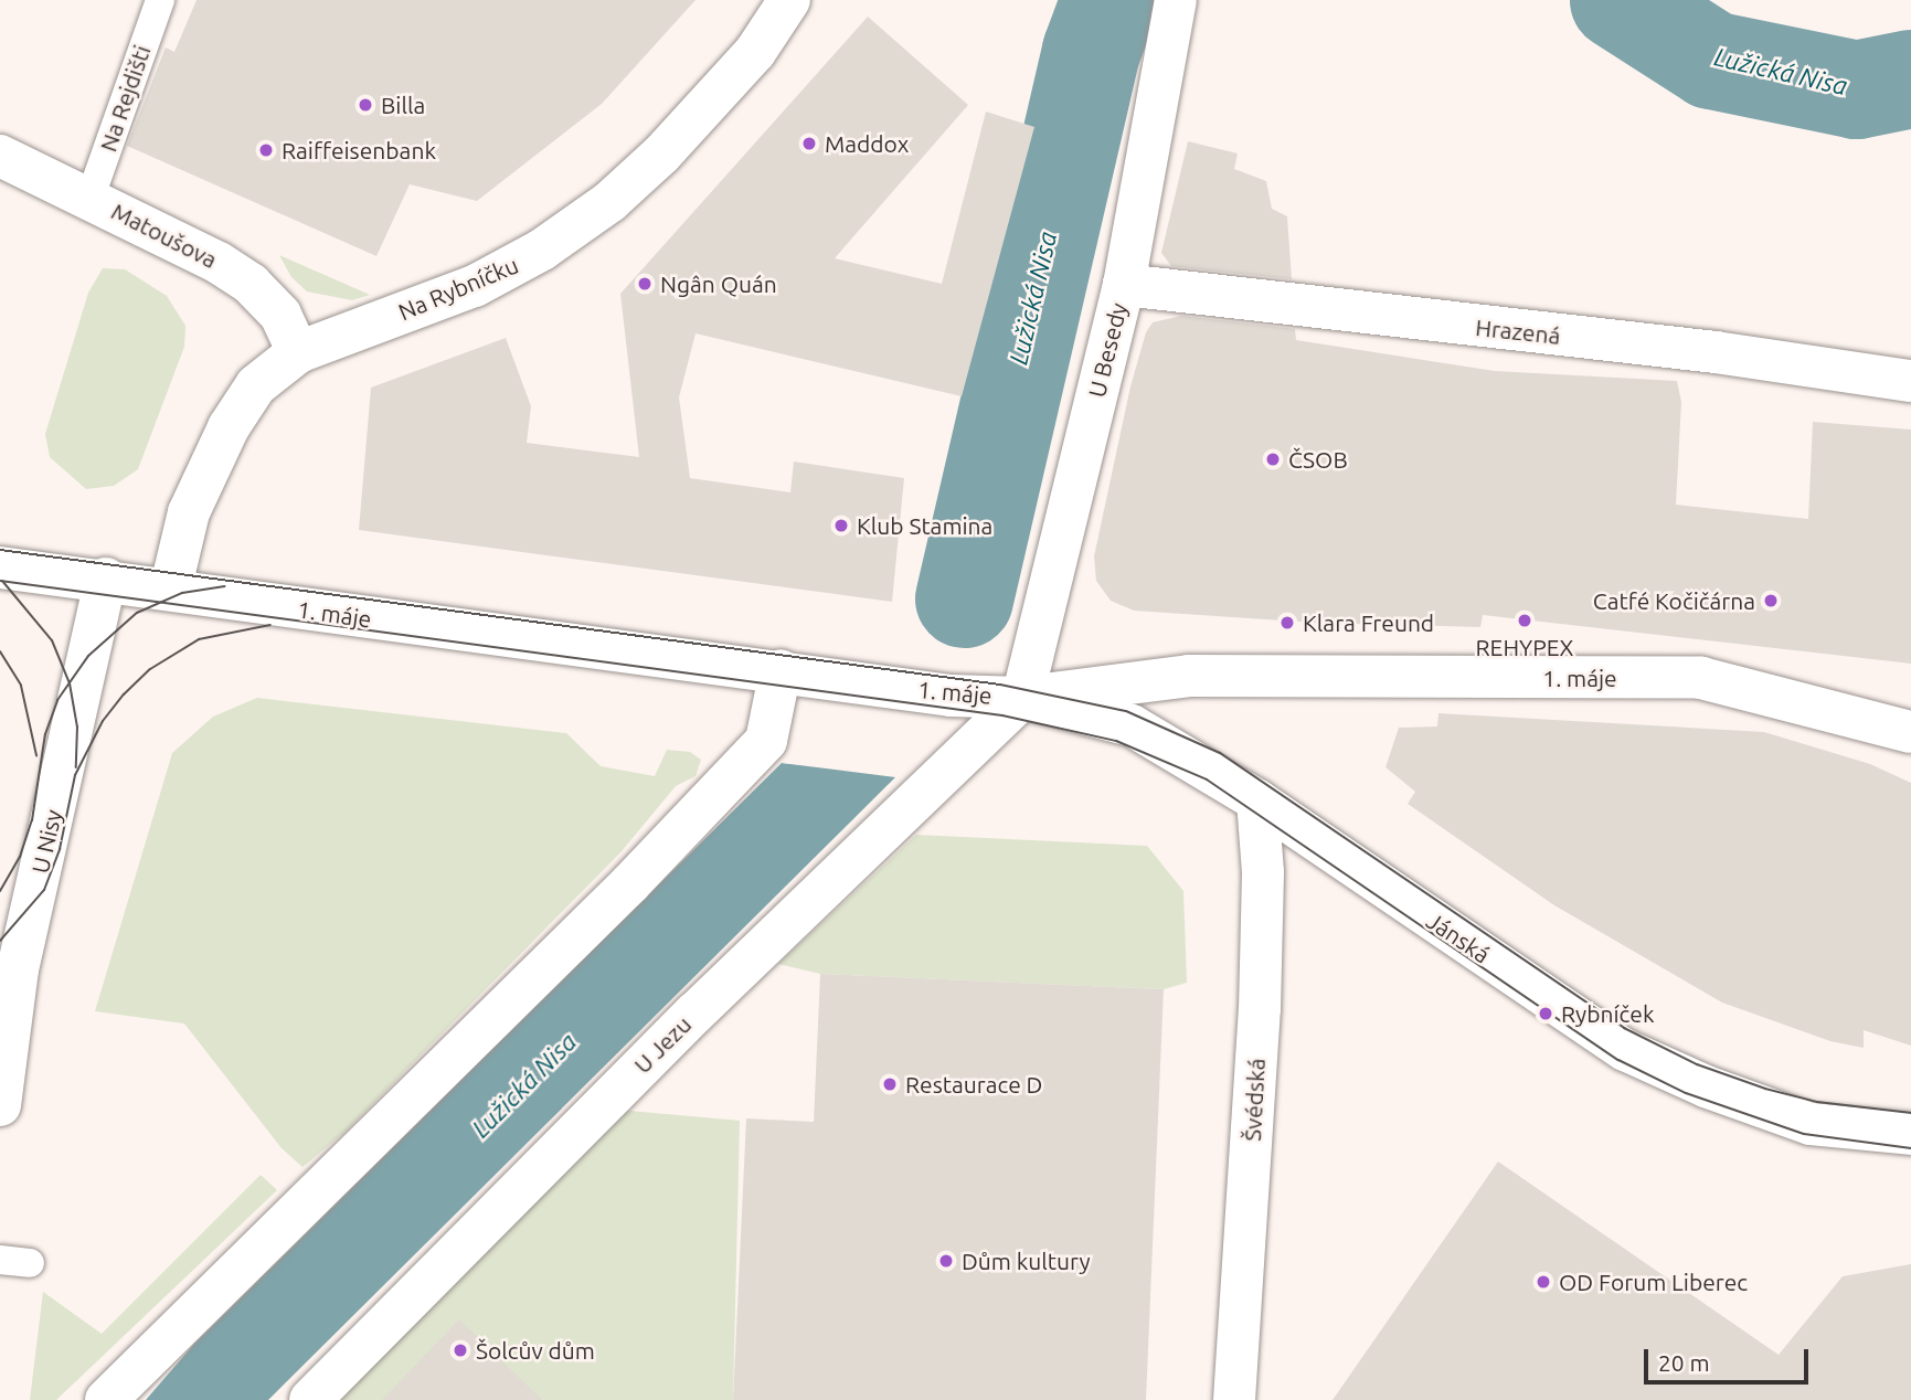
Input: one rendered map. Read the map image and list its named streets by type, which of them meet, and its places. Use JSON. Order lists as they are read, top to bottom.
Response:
{
  "streets": {
    "street": [
      "Matoušova",
      "Na Rybníčku",
      "Hrazená",
      "U Besedy",
      "1. máje",
      "U Nisy",
      "Jánská",
      "U Jezu",
      "Švédská"
    ],
    "lane": ["Na Rejdišti"]
  },
  "crossings": [
    ["Na Rejdišti", "Matoušova"],
    ["Matoušova", "Na Rybníčku"],
    ["Na Rybníčku", "1. máje"],
    ["Hrazená", "U Besedy"],
    ["U Besedy", "1. máje"],
    ["U Besedy", "Jánská"],
    ["U Besedy", "U Jezu"],
    ["1. máje", "U Nisy"],
    ["1. máje", "Jánská"],
    ["1. máje", "U Jezu"],
    ["Jánská", "U Jezu"],
    ["Jánská", "Švédská"]
  ],
  "water": ["Lužická Nisa"],
  "places": [
    "Billa",
    "Maddox",
    "Raiffeisenbank",
    "Ngân Quán",
    "ČSOB",
    "Klub Stamina",
    "Catfé Kočičárna",
    "REHYPEX",
    "Klara Freund",
    "Rybníček",
    "Restaurace D",
    "Dům kultury",
    "OD Forum Liberec",
    "Šolcův dům"
  ],
  "scale_bar": "20 m"
}
